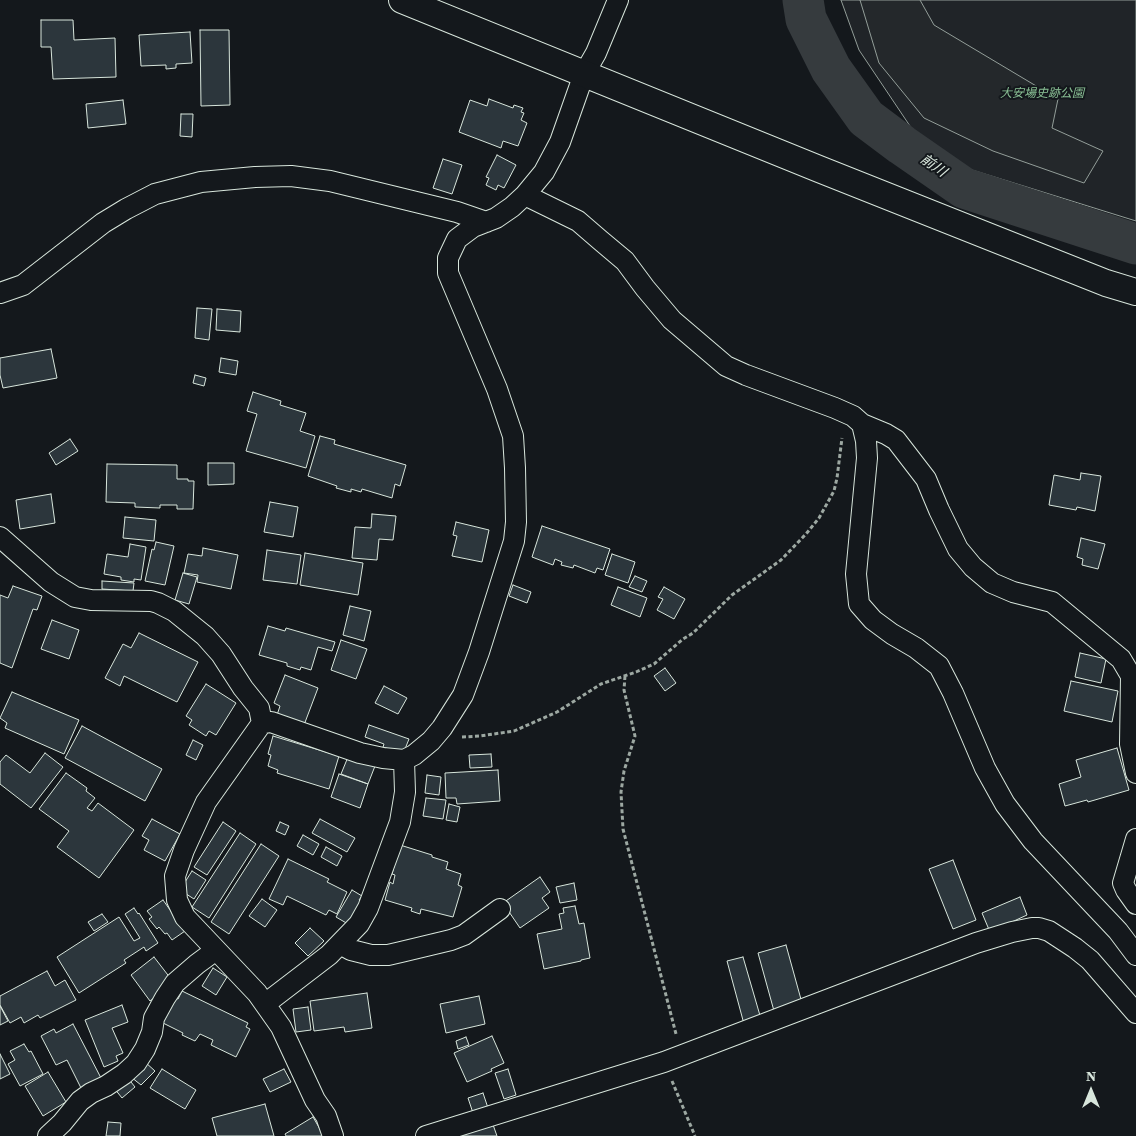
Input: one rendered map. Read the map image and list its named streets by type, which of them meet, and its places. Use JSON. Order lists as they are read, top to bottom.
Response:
{
  "water": ["前川"],
  "parks": ["大安場史跡公園"],
  "north": "top"
}
